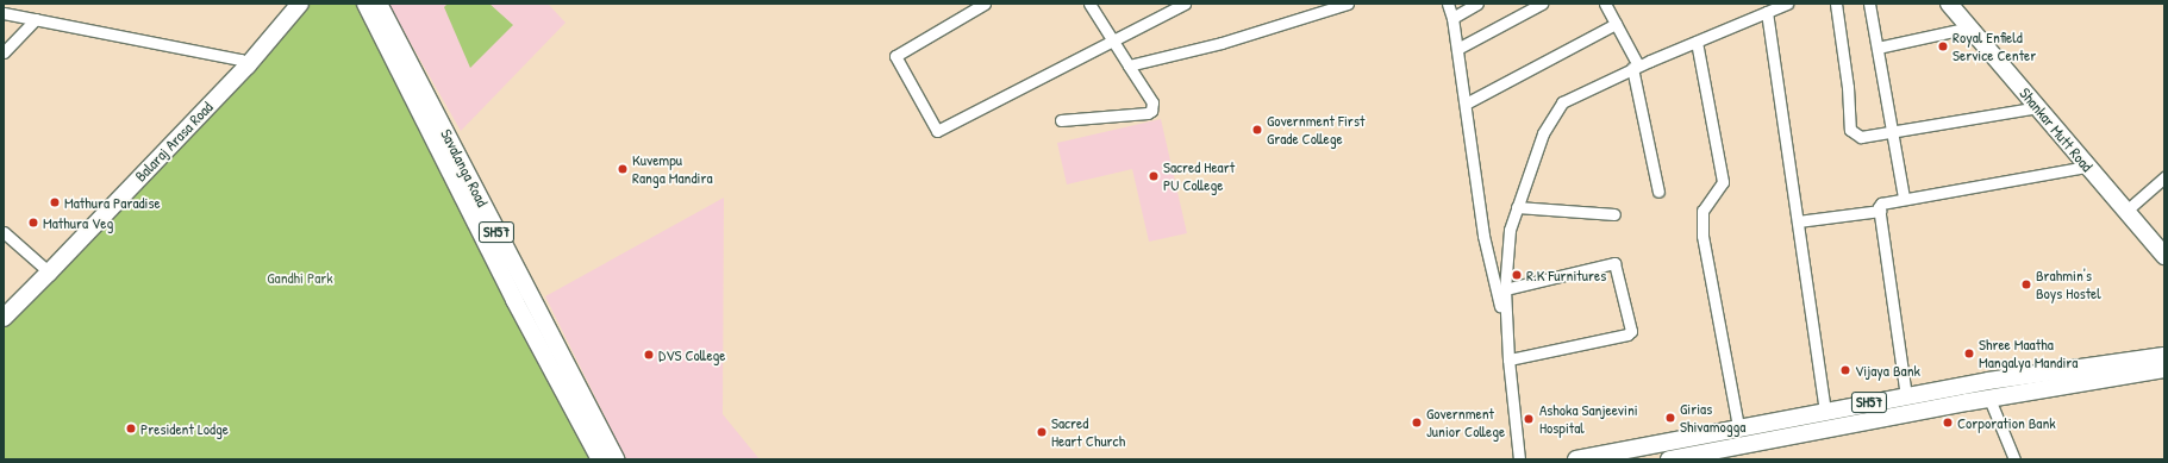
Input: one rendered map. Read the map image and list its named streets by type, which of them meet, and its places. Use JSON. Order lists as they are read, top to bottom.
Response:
{
  "streets": {
    "main road": [
      "Shankar Mutt Road",
      "Balaraj Arasa Road",
      "Savalanga Road",
      "SH57"
    ]
  },
  "parks": ["Gandhi Park"],
  "places": [
    "Royal Enfield Service Center",
    "Government First Grade College",
    "Kuvempu Ranga Mandira",
    "Sacred Heart PU College",
    "Mathura Paradise",
    "Mathura Veg",
    "R.K Furnitures",
    "Brahmin's Boys Hostel",
    "Shree Maatha Mangalya Mandira",
    "DVS College",
    "Vijaya Bank",
    "Girias Shivamogga",
    "Ashoka Sanjeevini Hospital",
    "Government Junior College",
    "Corporation Bank",
    "President Lodge",
    "Sacred Heart Church"
  ]
}
